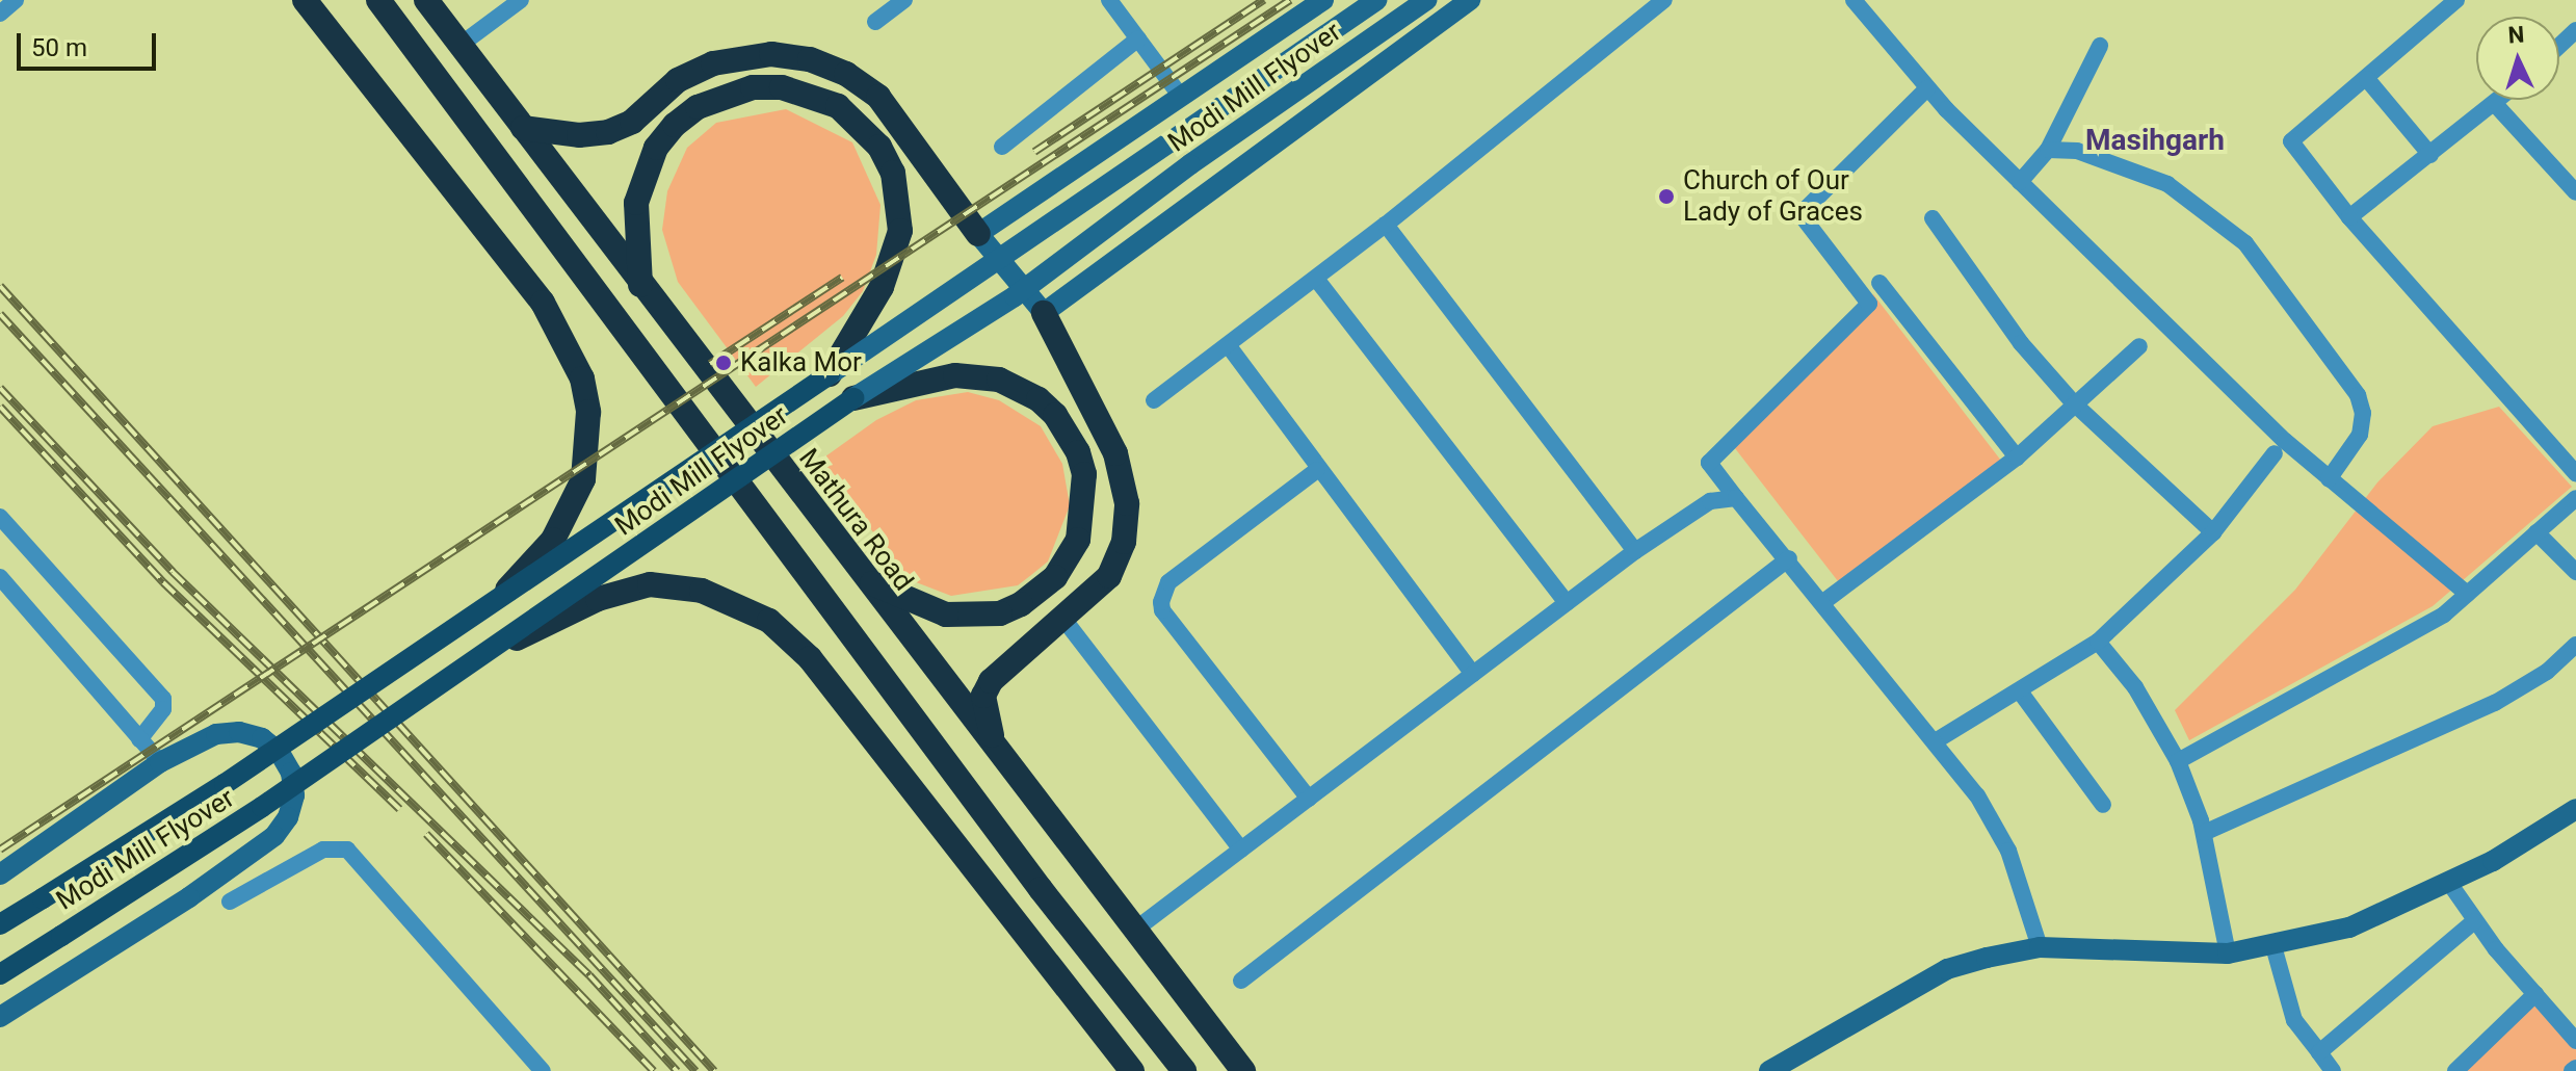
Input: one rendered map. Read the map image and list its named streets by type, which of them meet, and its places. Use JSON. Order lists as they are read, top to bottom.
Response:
{
  "streets": {
    "highway": ["Mathura Road"],
    "main road": ["Modi Mill Flyover"]
  },
  "districts": ["Masihgarh"],
  "places": ["Church of Our Lady of Graces", "Kalka Mor"],
  "scale_bar": "50 m",
  "north": "top"
}
